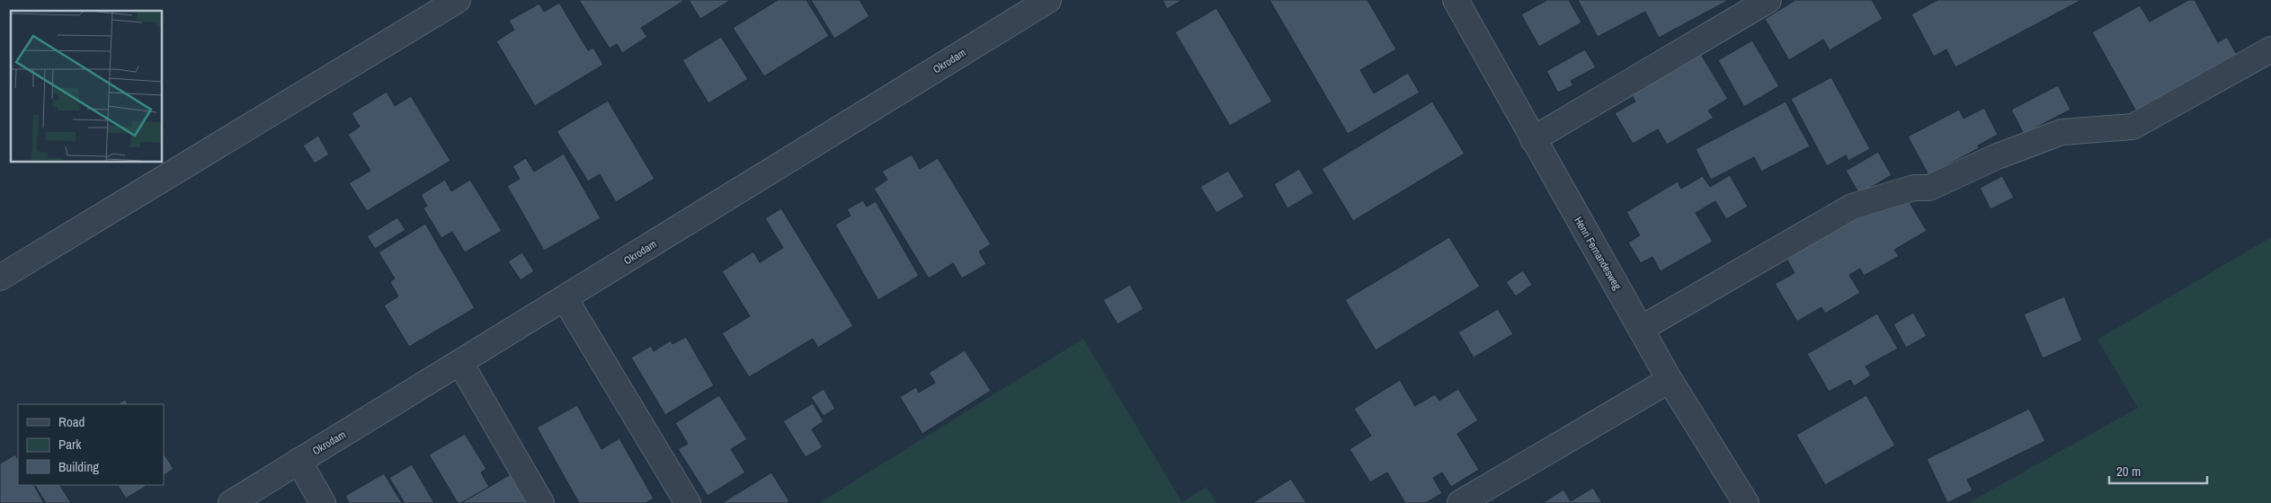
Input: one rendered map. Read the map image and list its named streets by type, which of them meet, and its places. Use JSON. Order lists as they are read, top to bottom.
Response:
{
  "streets": {
    "street": ["Okrodam", "Henri Fernandesweg"]
  },
  "legend": ["Road", "Park", "Building"],
  "scale_bar": "20 m"
}
